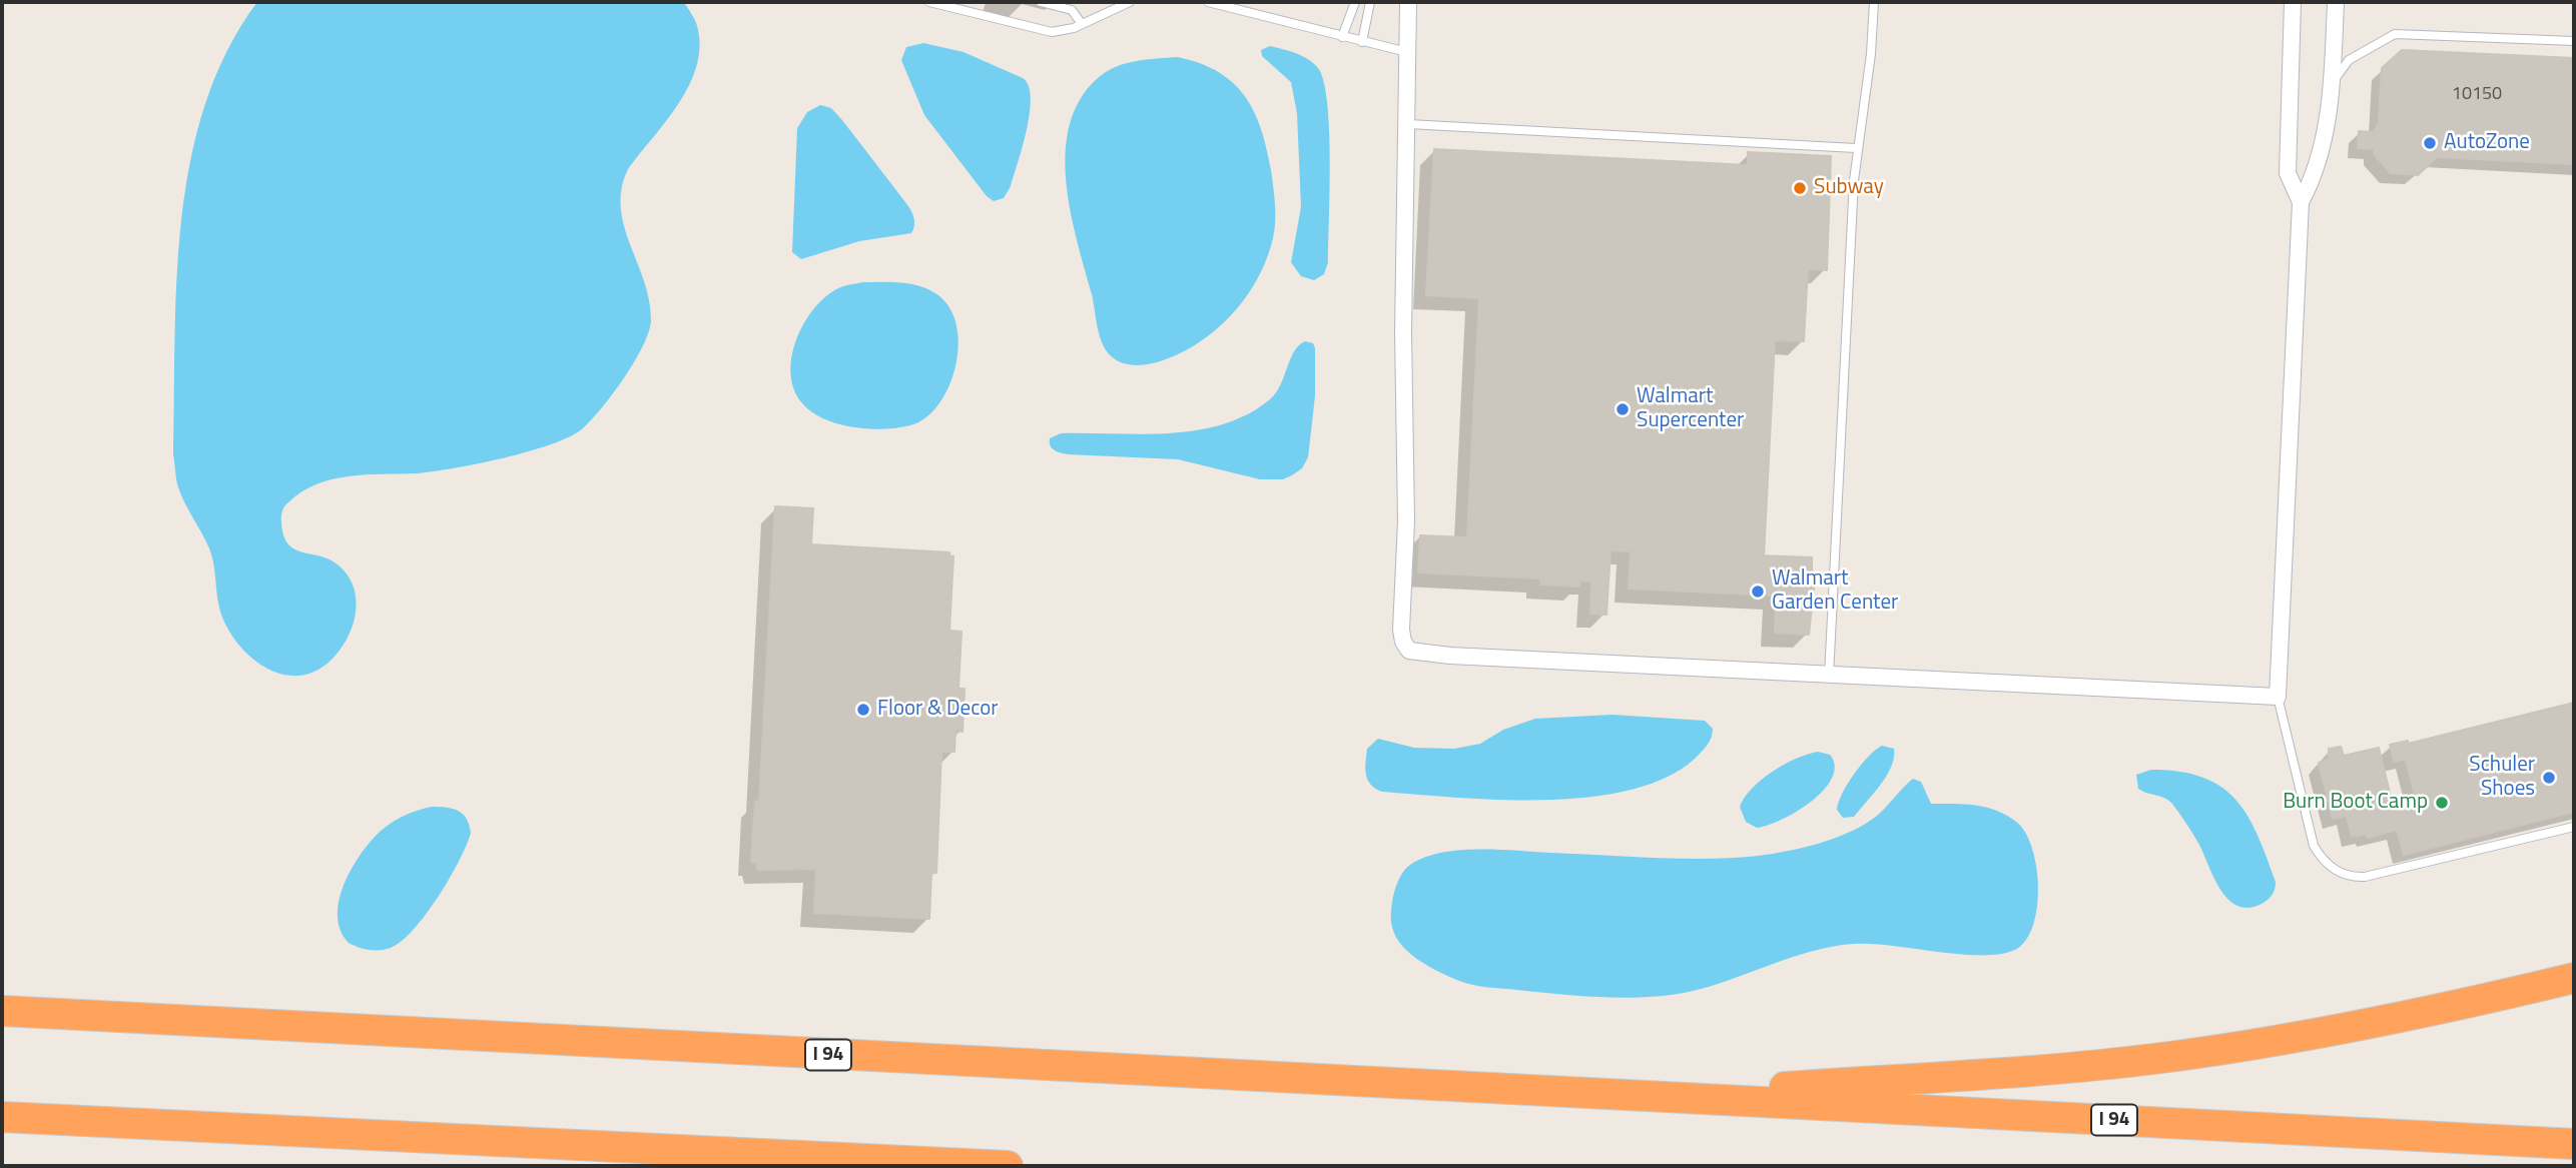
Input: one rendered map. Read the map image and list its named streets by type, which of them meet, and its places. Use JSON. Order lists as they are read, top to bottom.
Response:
{
  "streets": {
    "highway": ["I 94"]
  },
  "places": [
    "AutoZone",
    "Subway",
    "Walmart Supercenter",
    "Walmart Garden Center",
    "Floor & Decor",
    "Schuler Shoes",
    "Burn Boot Camp"
  ],
  "house_numbers": ["10150"]
}
